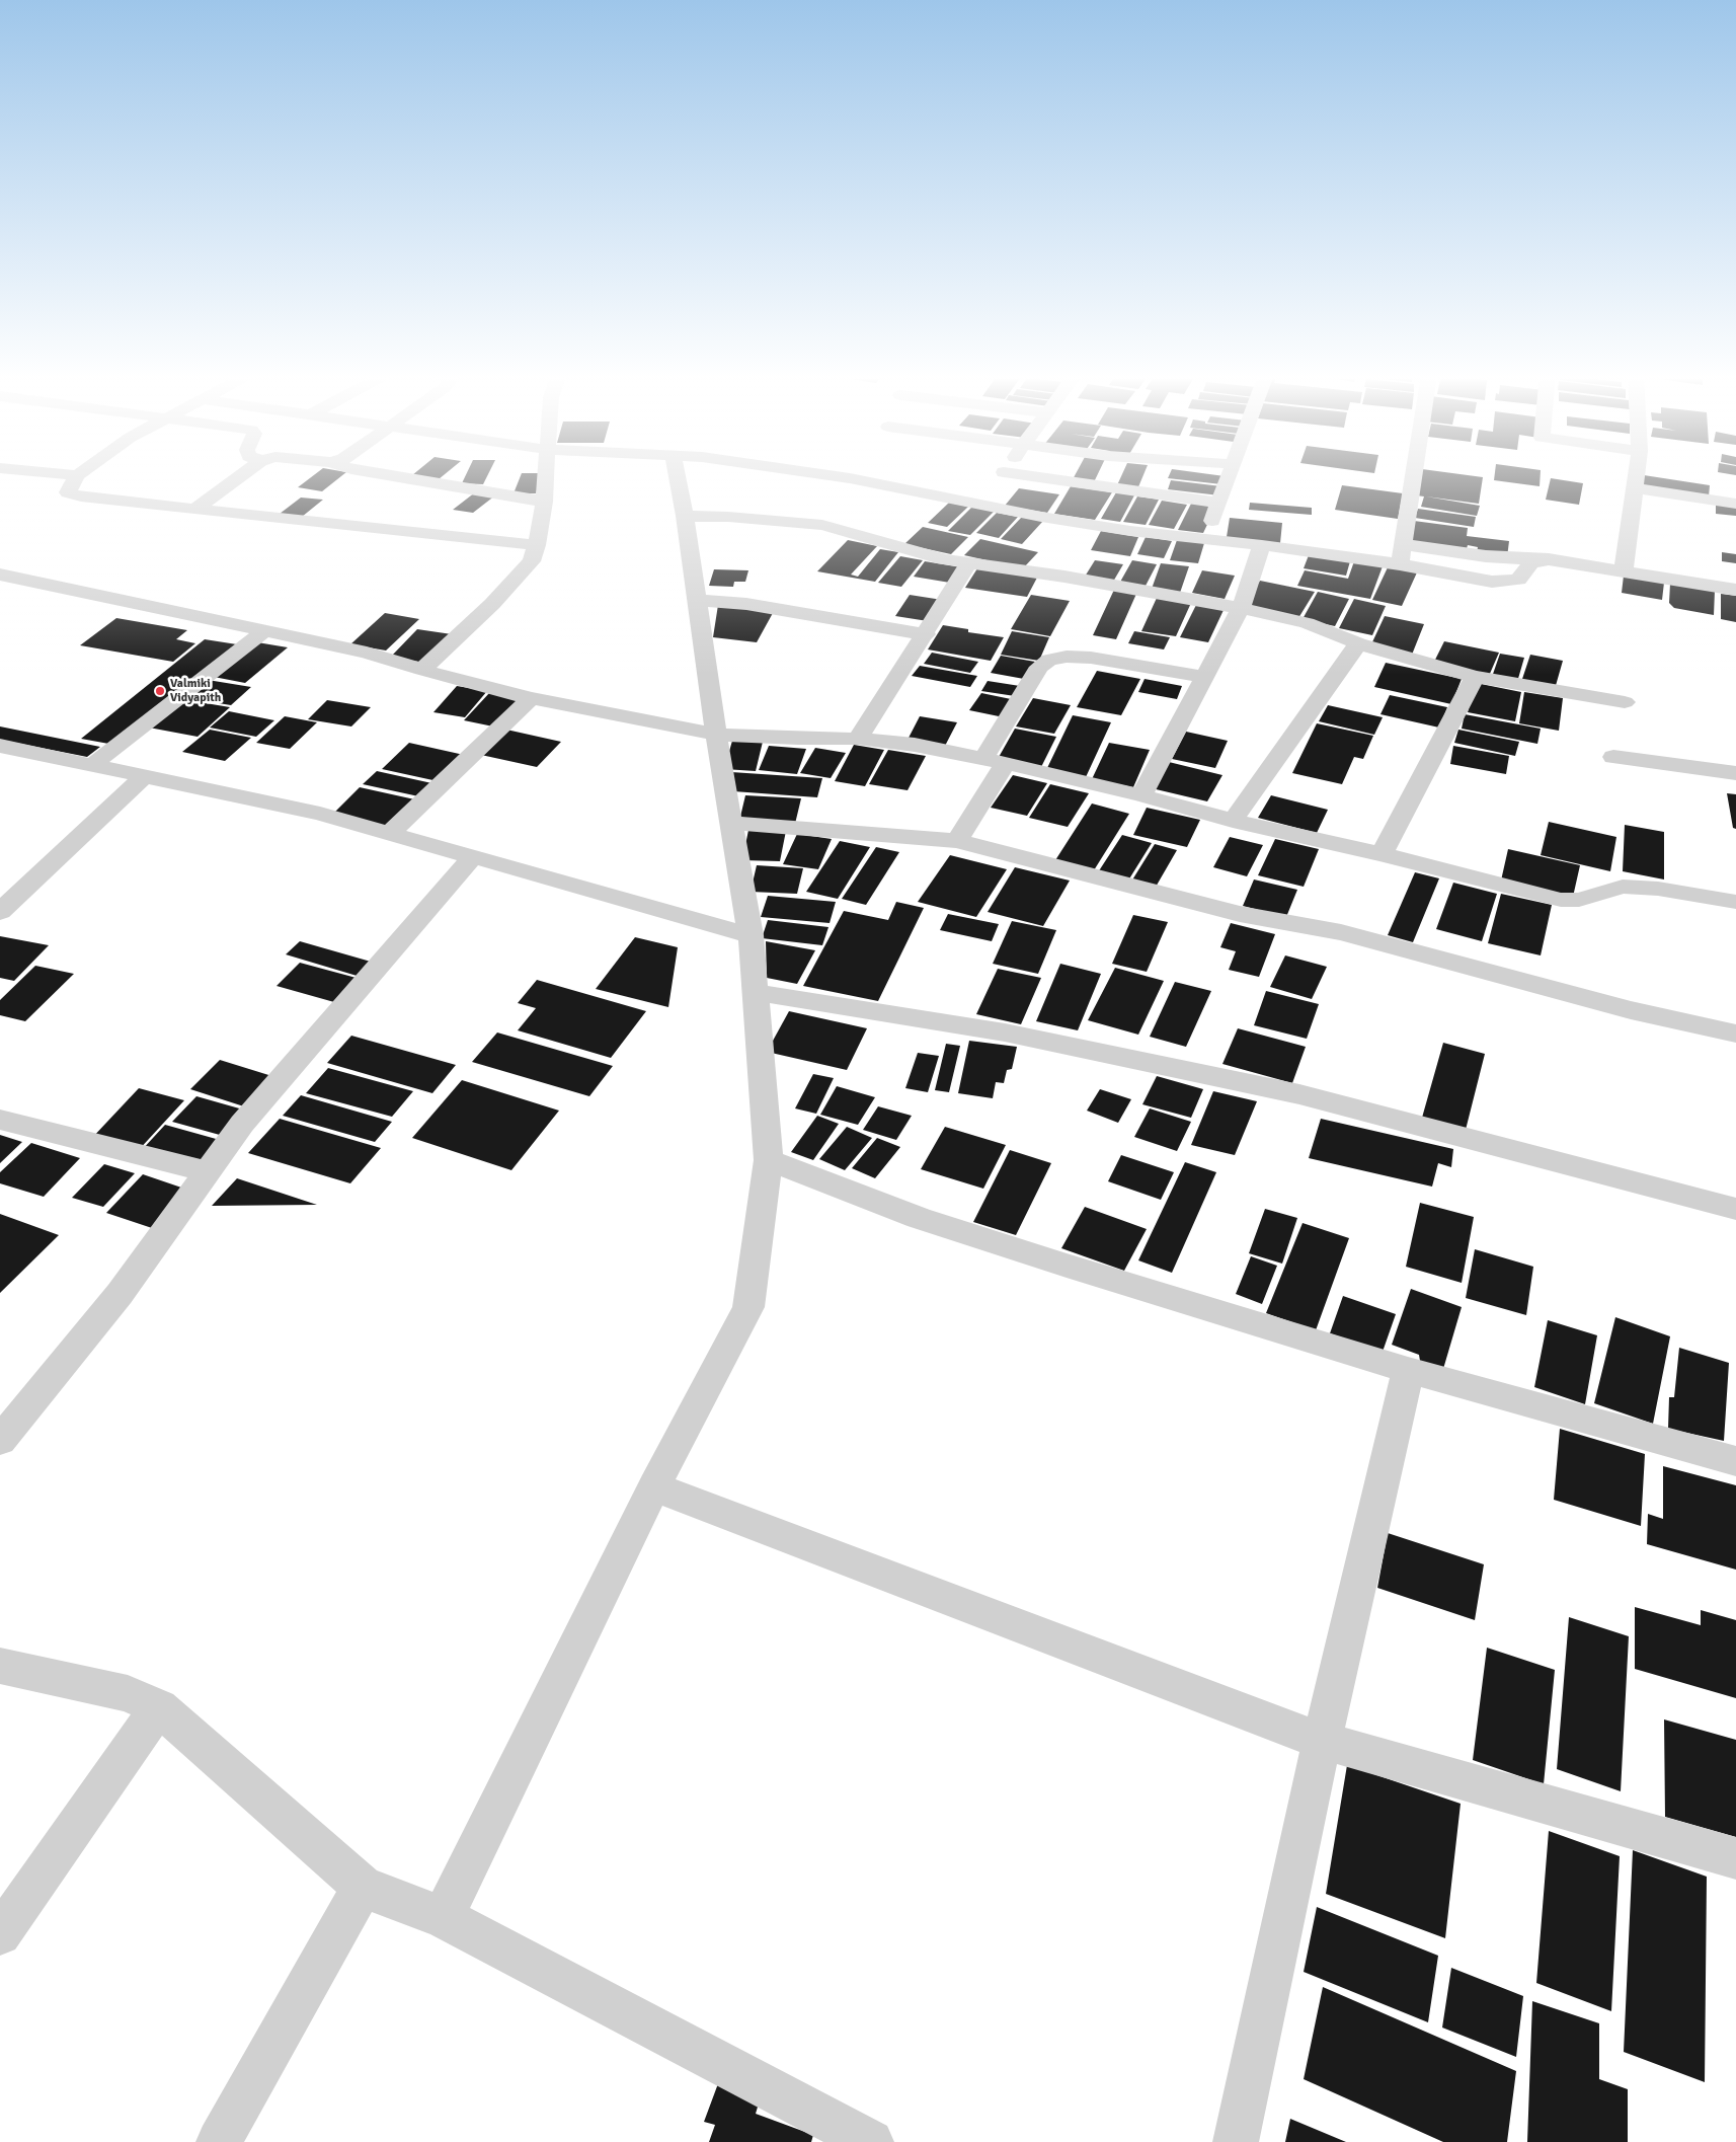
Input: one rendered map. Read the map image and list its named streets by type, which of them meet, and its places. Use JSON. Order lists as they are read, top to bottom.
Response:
{
  "places": ["Valmiki Vidyapith"]
}
